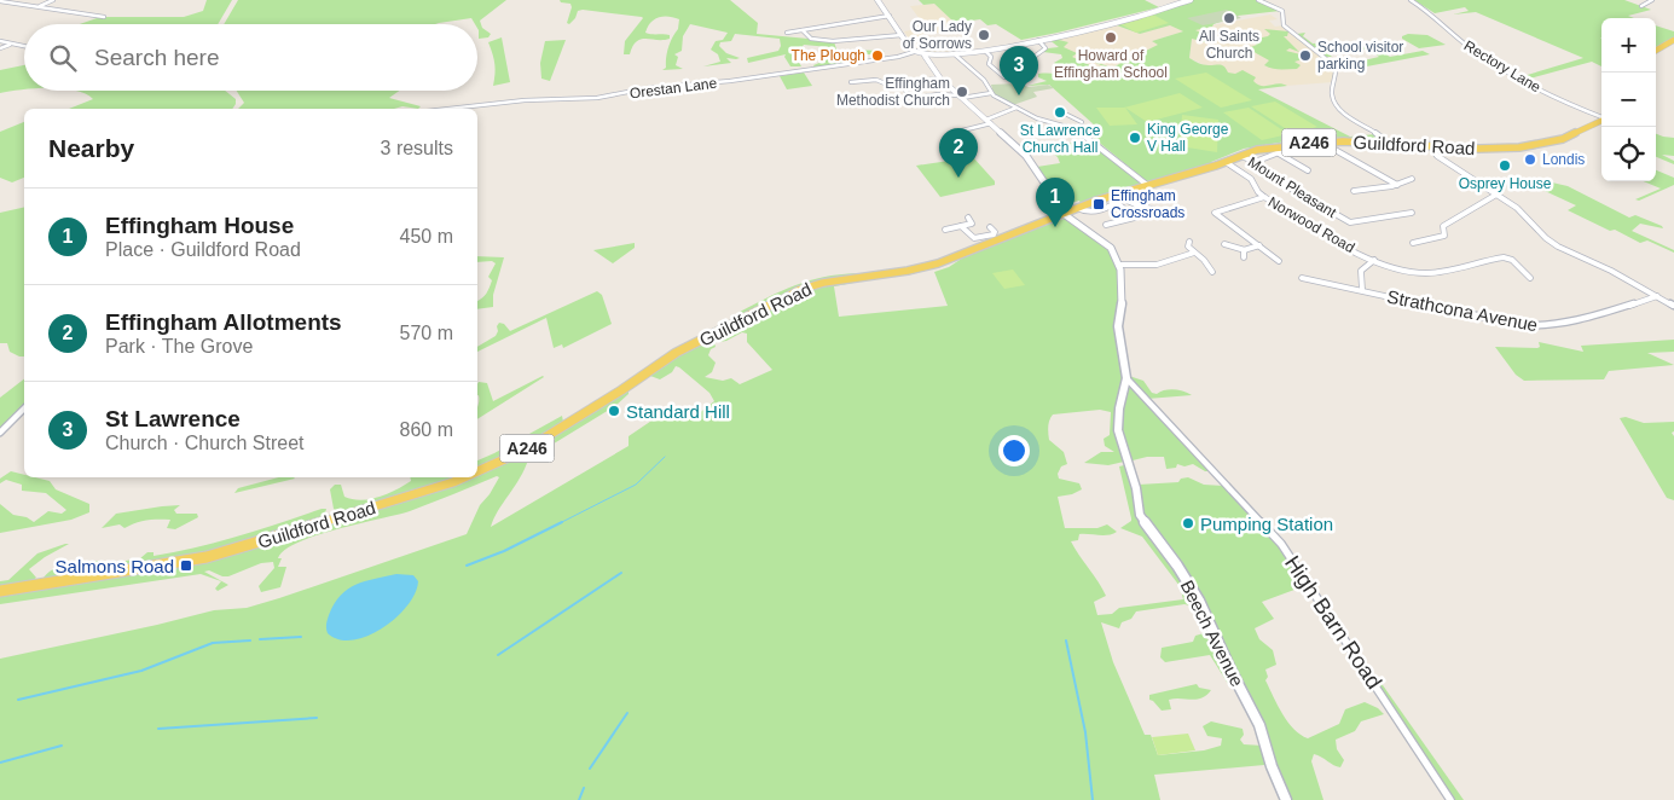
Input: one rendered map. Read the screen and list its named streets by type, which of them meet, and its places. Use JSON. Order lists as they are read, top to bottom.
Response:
{
  "streets": {
    "main road": ["A246", "Guildford Road"],
    "street": [
      "Rectory Lane",
      "Orestan Lane",
      "Mount Pleasant",
      "Norwood Road",
      "Strathcona Avenue",
      "High Barn Road",
      "Beech Avenue"
    ]
  },
  "crossings": [
    ["Guildford Road", "Mount Pleasant"],
    ["Guildford Road", "Norwood Road"],
    ["Guildford Road", "Beech Avenue"],
    ["Norwood Road", "Strathcona Avenue"],
    ["High Barn Road", "Beech Avenue"]
  ],
  "places": {
    "other": [
      "All Saints Church",
      "Our Lady of Sorrows",
      "Howard of Effingham School",
      "The Plough",
      "School visitor parking",
      "Effingham Methodist Church",
      "St Lawrence Church Hall",
      "King George V Hall",
      "Londis",
      "Osprey House",
      "Standard Hill",
      "Pumping Station"
    ],
    "transit": ["Effingham Crossroads", "Salmons Road"]
  },
  "page": {
    "map_buttons": ["+", "−"],
    "search": "Search here",
    "pins": ["3", "2", "1"],
    "heading": ["Nearby", "3 results"],
    "list": [
      {
        "mark": "1",
        "name": "Effingham House",
        "note": "Place · Guildford Road",
        "value": "450 m"
      },
      {
        "mark": "2",
        "name": "Effingham Allotments",
        "note": "Park · The Grove",
        "value": "570 m"
      },
      {
        "mark": "3",
        "name": "St Lawrence",
        "note": "Church · Church Street",
        "value": "860 m"
      }
    ]
  }
}
